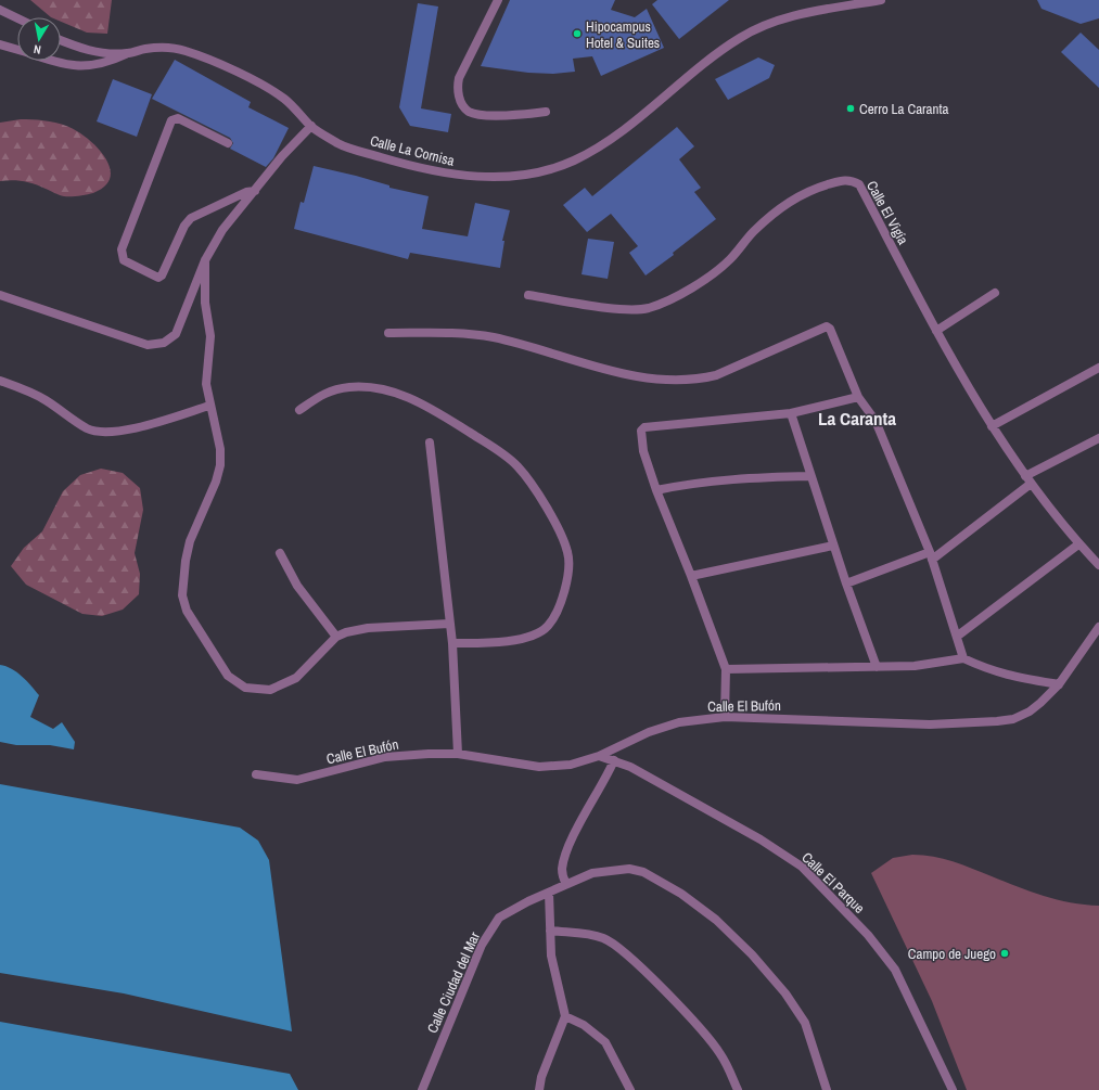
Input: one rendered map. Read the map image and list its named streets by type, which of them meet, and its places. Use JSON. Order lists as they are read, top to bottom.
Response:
{
  "streets": {
    "street": [
      "Calle La Cornisa",
      "Calle El Vigía",
      "Calle El Bufón",
      "Calle El Parque",
      "Calle Ciudad del Mar"
    ]
  },
  "crossings": [
    ["Calle El Bufón", "Calle El Parque"]
  ],
  "districts": ["La Caranta"],
  "places": ["Hipocampus Hotel & Suites", "Cerro La Caranta", "Campo de Juego"],
  "north": "bottom"
}
